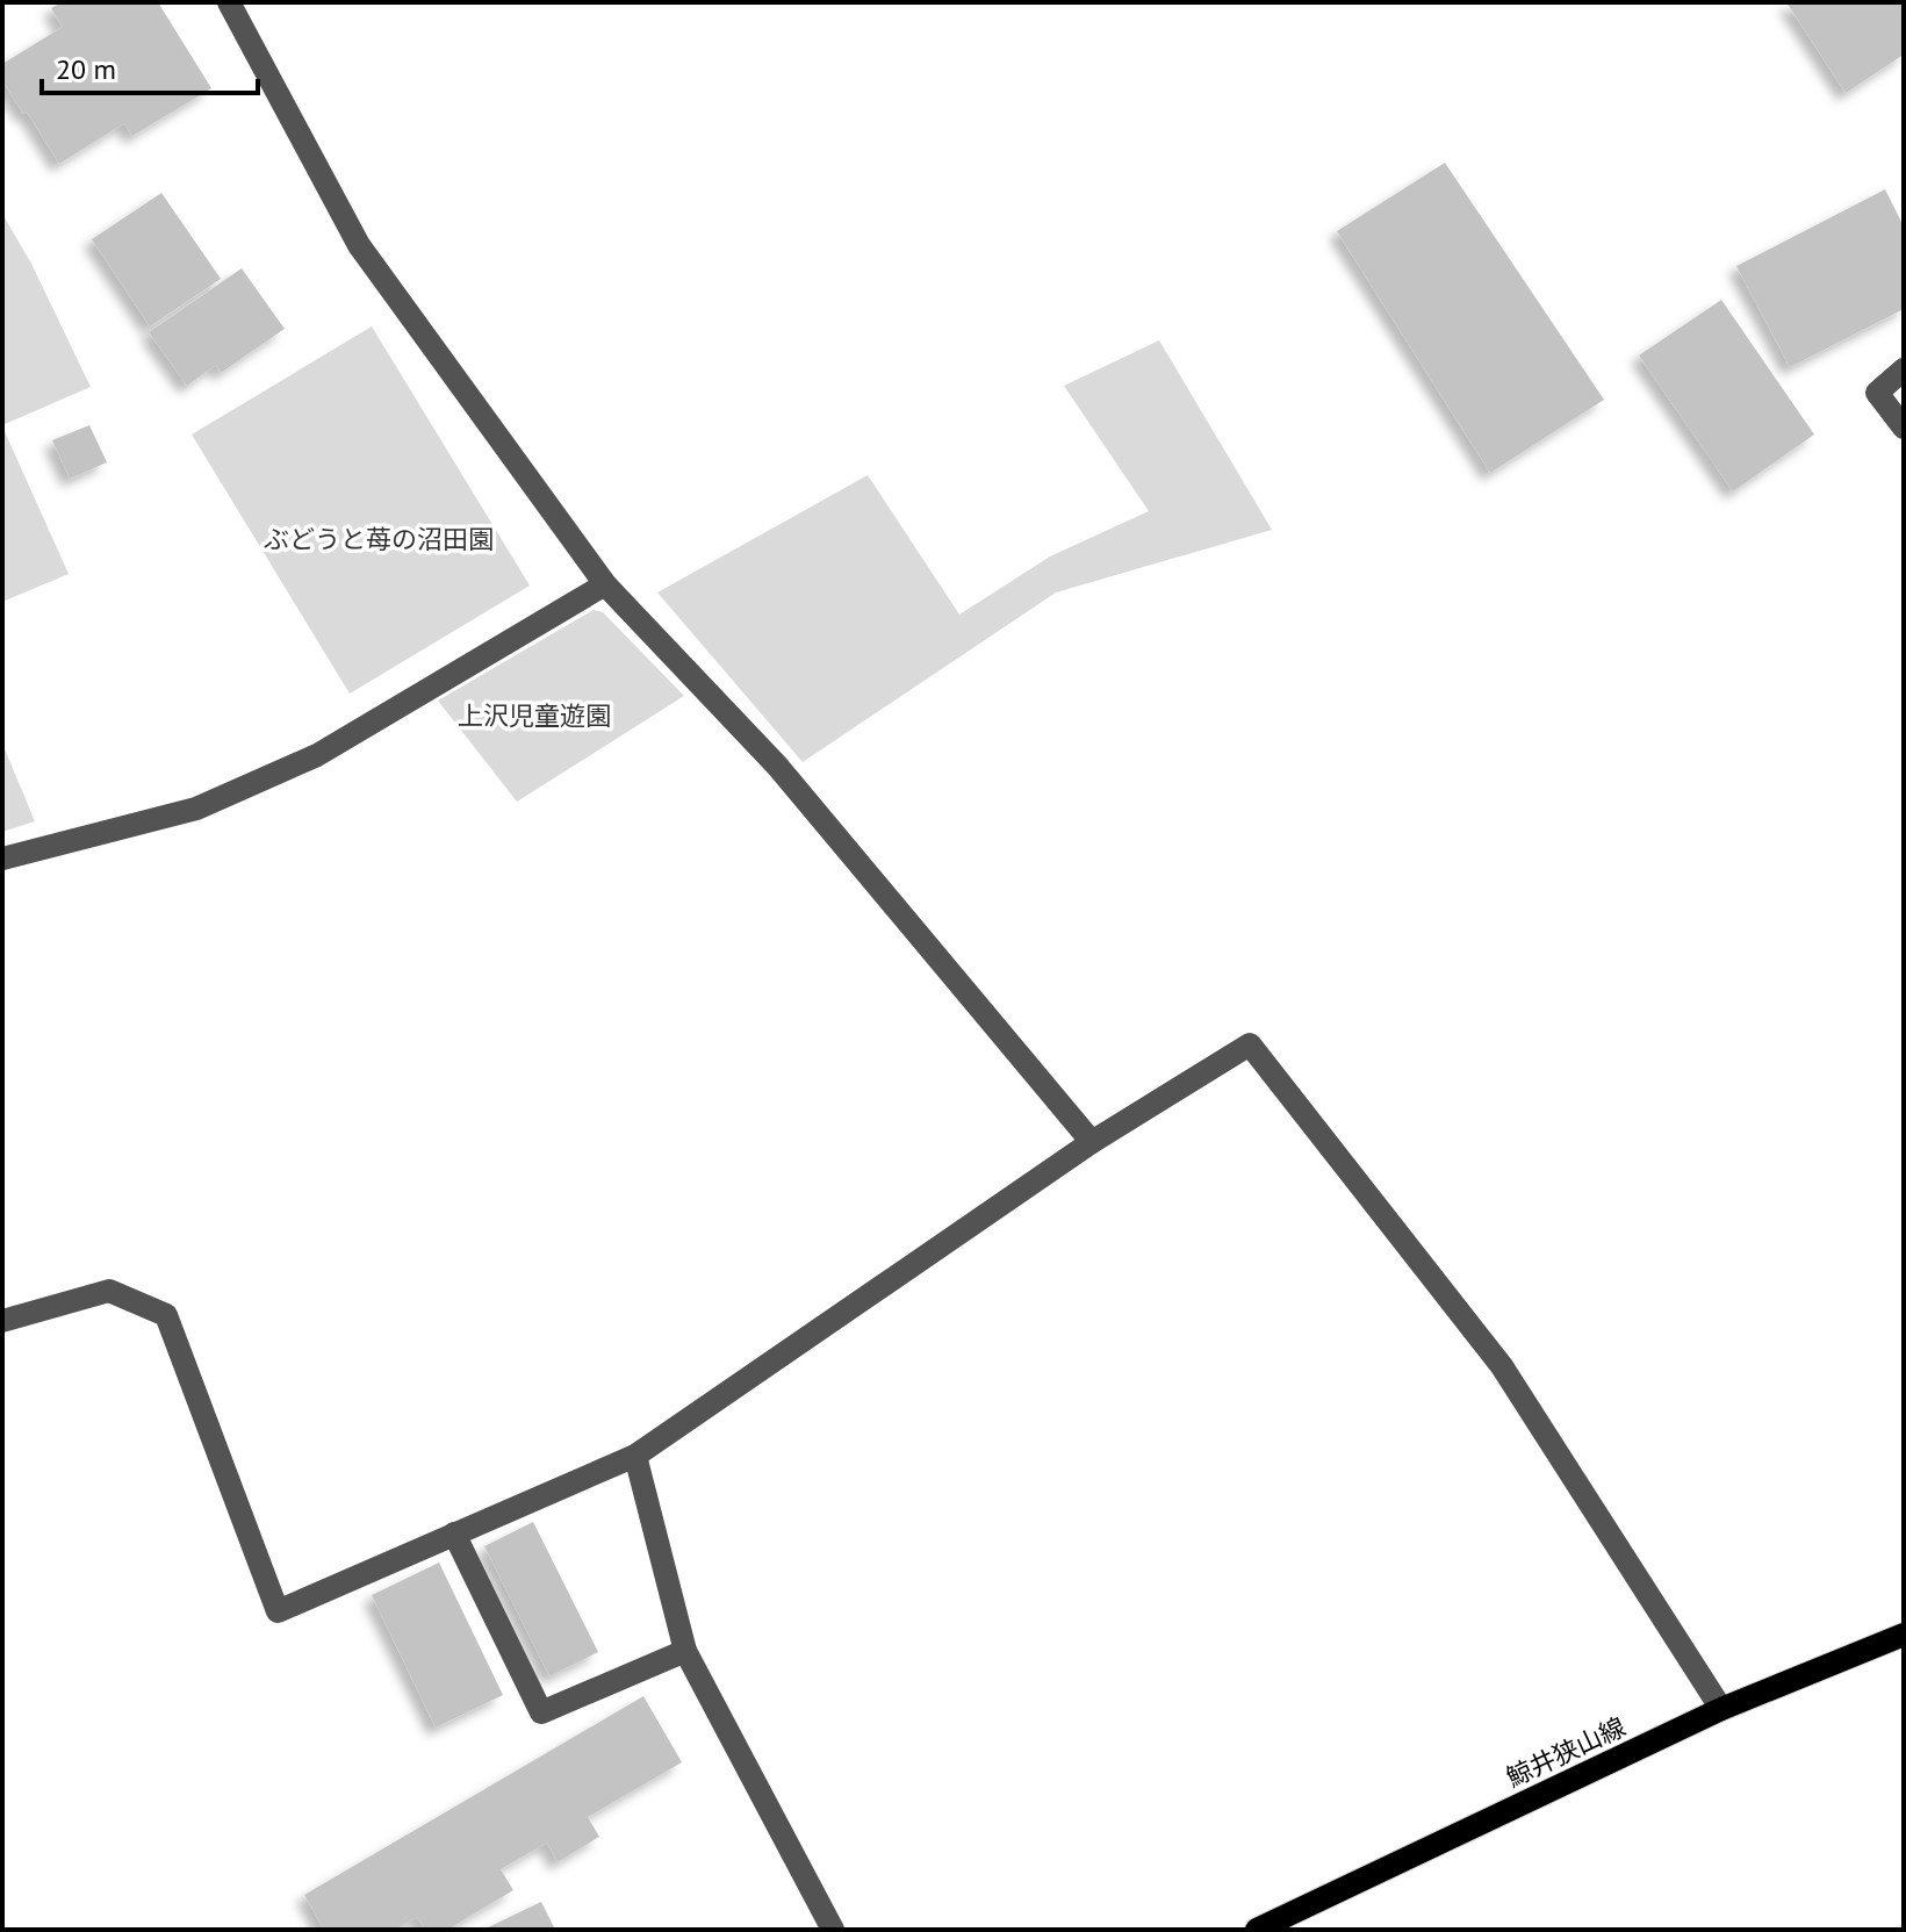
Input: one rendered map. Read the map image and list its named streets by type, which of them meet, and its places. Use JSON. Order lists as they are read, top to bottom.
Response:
{
  "streets": {
    "main road": ["鯨井狭山線"]
  },
  "parks": ["ぶどうと苺の沼田園", "上沢児童遊園"],
  "scale_bar": "20 m"
}
